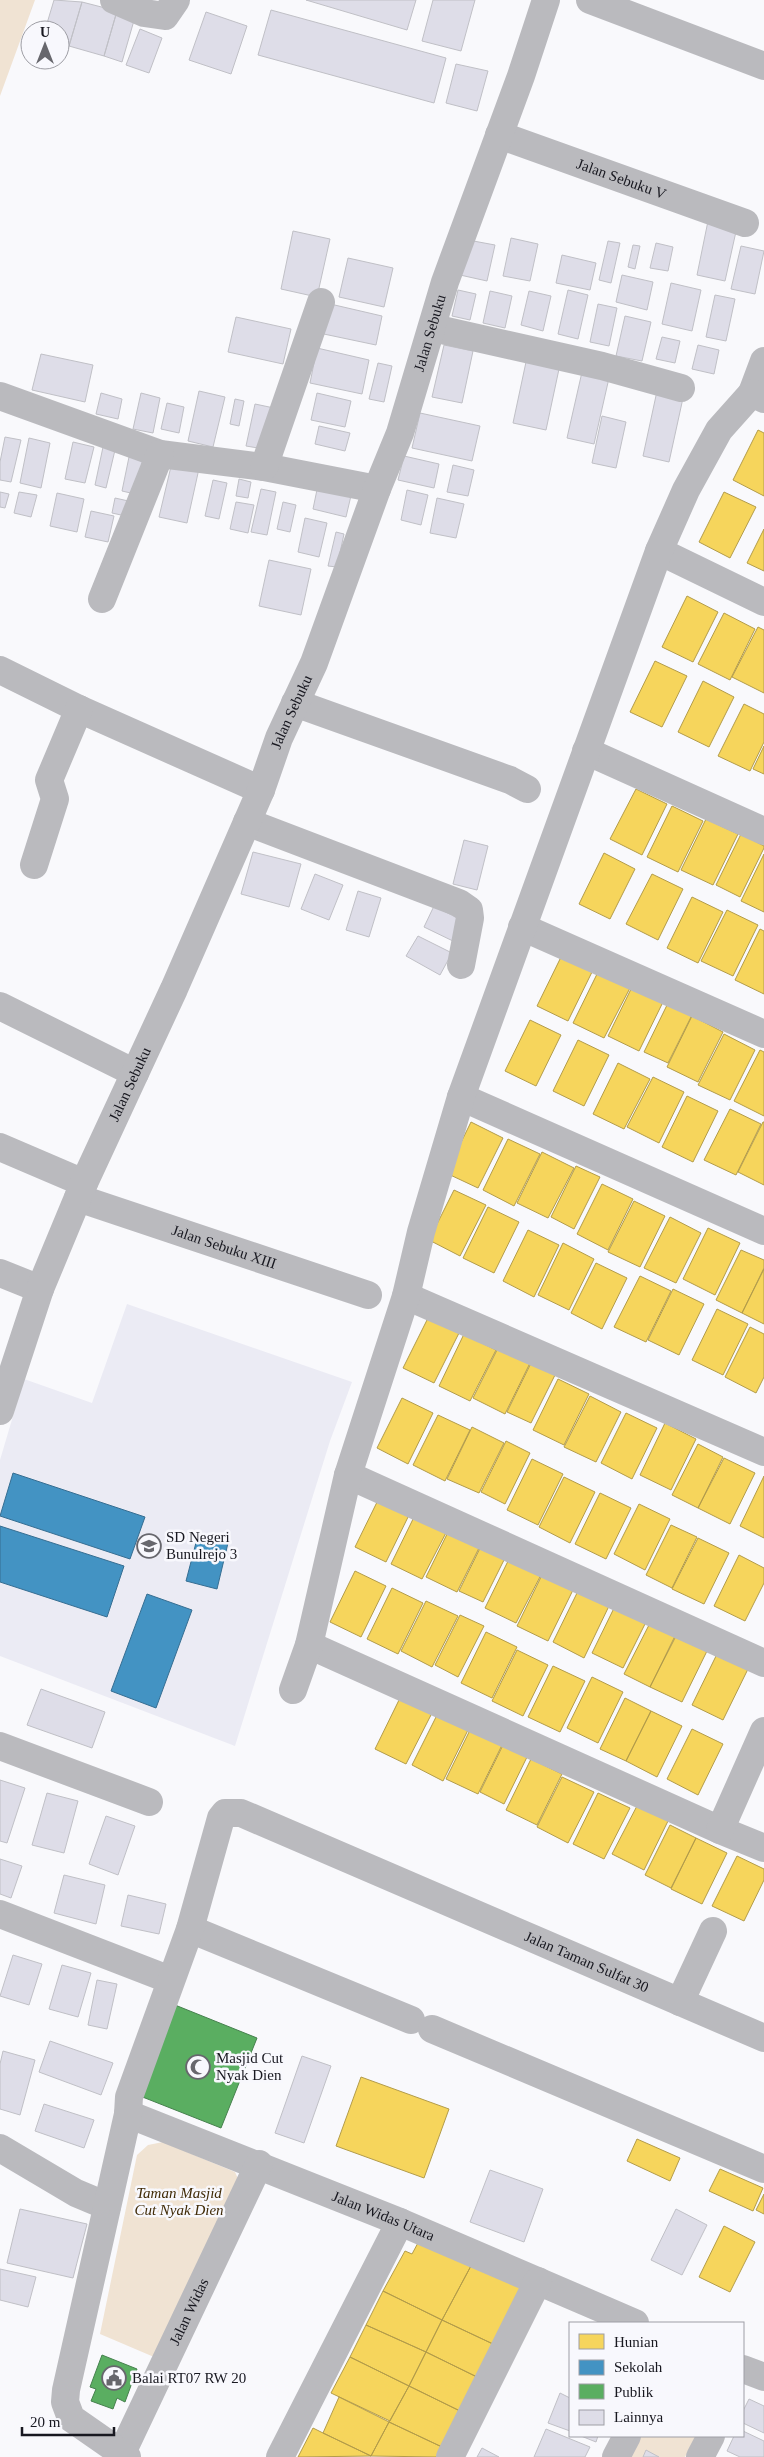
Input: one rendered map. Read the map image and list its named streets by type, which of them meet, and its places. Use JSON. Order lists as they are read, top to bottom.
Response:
{
  "streets": {
    "street": [
      "Jalan Sebuku V",
      "Jalan Sebuku",
      "Jalan Sebuku XIII",
      "Jalan Taman Sulfat 30",
      "Jalan Widas Utara",
      "Jalan Widas"
    ]
  },
  "crossings": [
    ["Jalan Sebuku V", "Jalan Sebuku"],
    ["Jalan Sebuku", "Jalan Sebuku XIII"],
    ["Jalan Widas Utara", "Jalan Widas"]
  ],
  "parks": ["Taman Masjid Cut Nyak Dien"],
  "places": {
    "school or university": ["SD Negeri Bunulrejo 3"],
    "mosque": ["Masjid Cut Nyak Dien"],
    "public building": ["Balai RT07 RW 20"]
  },
  "legend": [
    "Hunian",
    "Sekolah",
    "Publik",
    "Lainnya"
  ],
  "scale_bar": "20 m",
  "north": "top"
}
